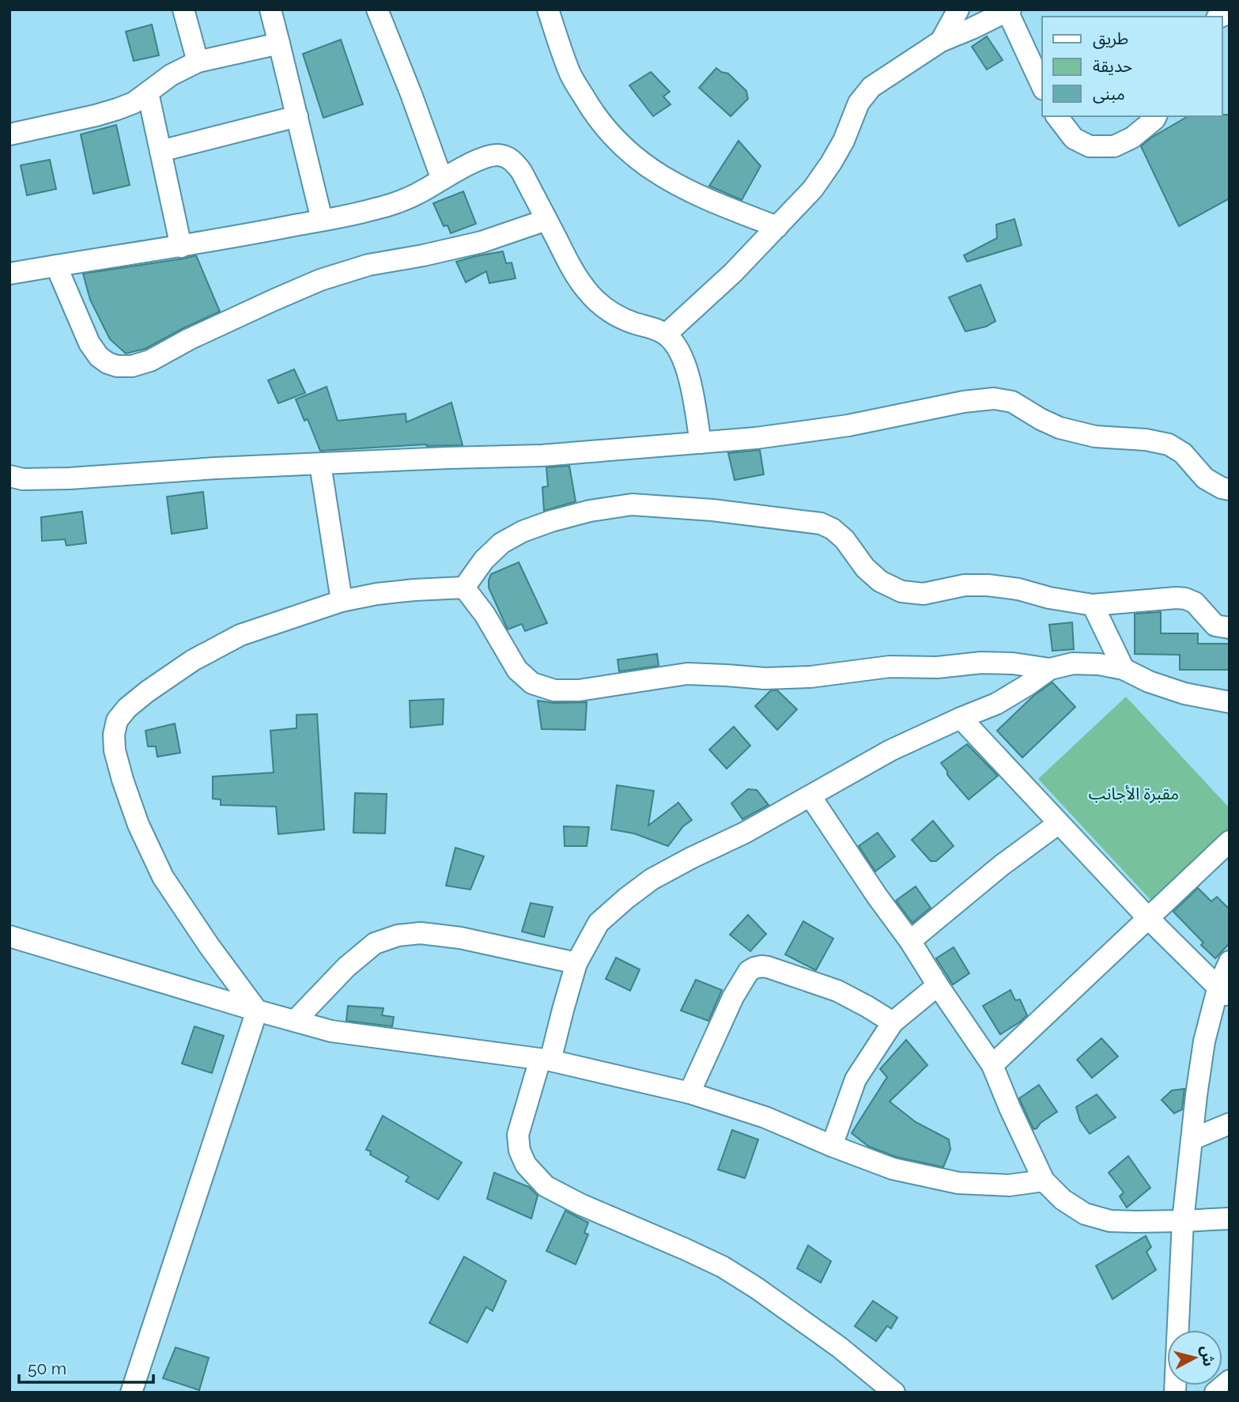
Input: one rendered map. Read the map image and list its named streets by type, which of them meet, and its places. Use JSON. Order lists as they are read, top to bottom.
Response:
{
  "parks": ["مقبرة الأجانب"],
  "legend": ["طريق", "حديقة", "مبنى"],
  "scale_bar": "50 m",
  "north": "right"
}
